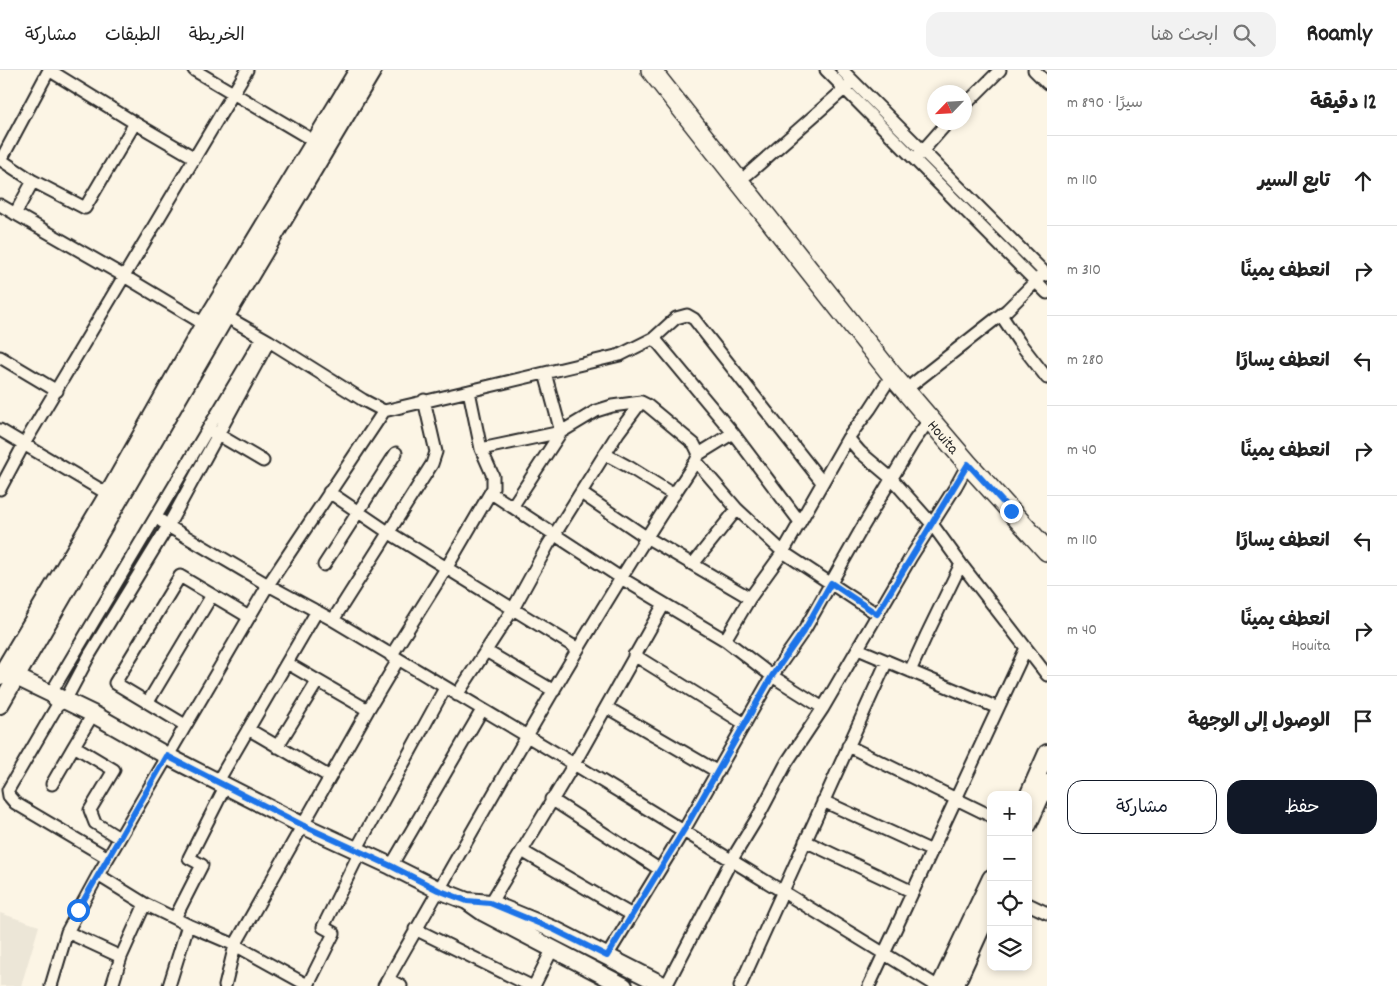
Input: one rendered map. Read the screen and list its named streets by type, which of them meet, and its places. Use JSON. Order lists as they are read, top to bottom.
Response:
{
  "streets": {
    "main road": ["Houita"]
  },
  "north": "bottom left",
  "page": {
    "header": "Roamly",
    "search": "ابحث هنا",
    "nav": ["الخريطة", "الطبقات", "مشاركة"],
    "heading": ["12 دقيقة", "سيرًا · 890 m"],
    "list": [
      ["تابع السير", "110 m"],
      ["انعطف يمينًا", "310 m"],
      ["انعطف يسارًا", "280 m"],
      ["انعطف يمينًا", "40 m"],
      ["انعطف يسارًا", "110 m"],
      ["انعطف يمينًا", "Houita", "40 m"],
      "الوصول إلى الوجهة"
    ],
    "buttons": ["حفظ", "مشاركة"],
    "map_buttons": ["+", "−"]
  }
}
